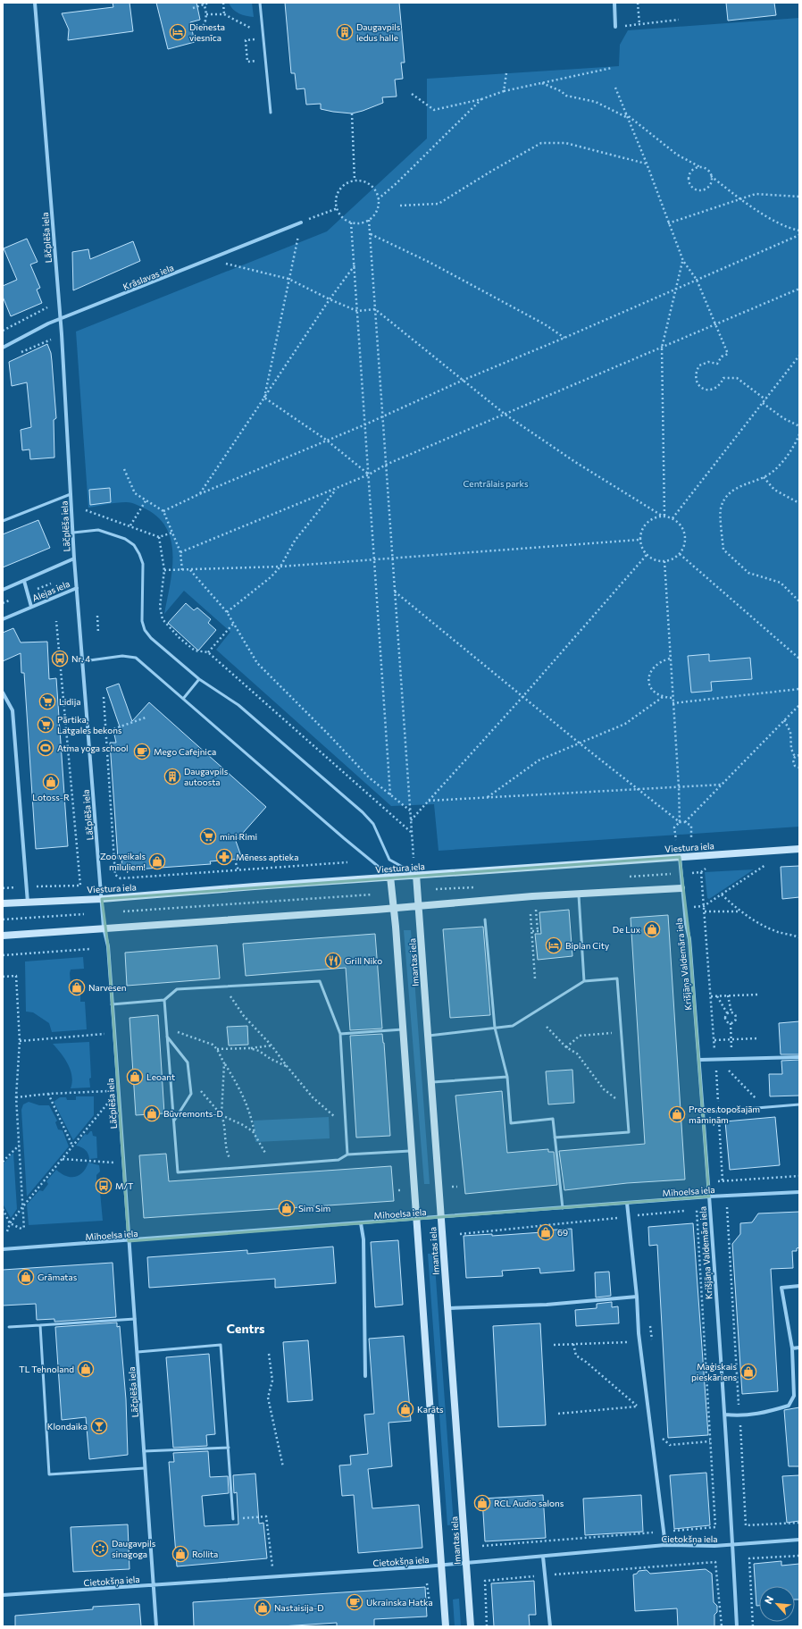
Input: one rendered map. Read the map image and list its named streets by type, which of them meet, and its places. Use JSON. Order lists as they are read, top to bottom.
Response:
{
  "streets": {
    "street": [
      "Lāčplēša iela",
      "Krāslavas iela",
      "Alejas iela",
      "Viestura iela",
      "Imantas iela",
      "Krišjāņa Valdemāra iela",
      "Mihoelsa iela",
      "Cietokšņa iela"
    ]
  },
  "crossings": [
    ["Lāčplēša iela", "Krāslavas iela"],
    ["Lāčplēša iela", "Alejas iela"],
    ["Lāčplēša iela", "Viestura iela"],
    ["Lāčplēša iela", "Mihoelsa iela"],
    ["Lāčplēša iela", "Cietokšņa iela"],
    ["Viestura iela", "Imantas iela"],
    ["Viestura iela", "Krišjāņa Valdemāra iela"],
    ["Imantas iela", "Mihoelsa iela"],
    ["Imantas iela", "Cietokšņa iela"],
    ["Krišjāņa Valdemāra iela", "Mihoelsa iela"],
    ["Krišjāņa Valdemāra iela", "Cietokšņa iela"]
  ],
  "districts": ["Centrs"],
  "parks": ["Centrālais parks"],
  "places": {
    "hotel": ["Dienesta viesnīca", "Biplan City"],
    "building": ["Daugavpils ledus halle", "Daugavpils autoosta"],
    "bus stop": ["Nr. 4", "M/T"],
    "supermarket": ["Lidija", "Pārtika, Latgales bekons", "mini Rimi"],
    "sports": ["Atma yoga school"],
    "cafe": ["Mego Cafejnica", "Ukrainska Hatka"],
    "shop": [
      "Lotoss-R",
      "Zoo veikals mīluļiem!",
      "De Lux",
      "Narvesen",
      "Leoant",
      "Būvremonts-D",
      "Preces topošajām māmiņām",
      "Sim Sim",
      "69",
      "Grāmatas",
      "TL Tehnoland",
      "Maģiskais pieskāriens",
      "Karāts",
      "RCL Audio salons",
      "Rollita",
      "Nastaisija-D"
    ],
    "pharmacy": ["Mēness aptieka"],
    "restaurant": ["Grill Niko"],
    "bar": ["Klondaika"],
    "synagogue": ["Daugavpils sinagoga"]
  },
  "north": "top left"
}
